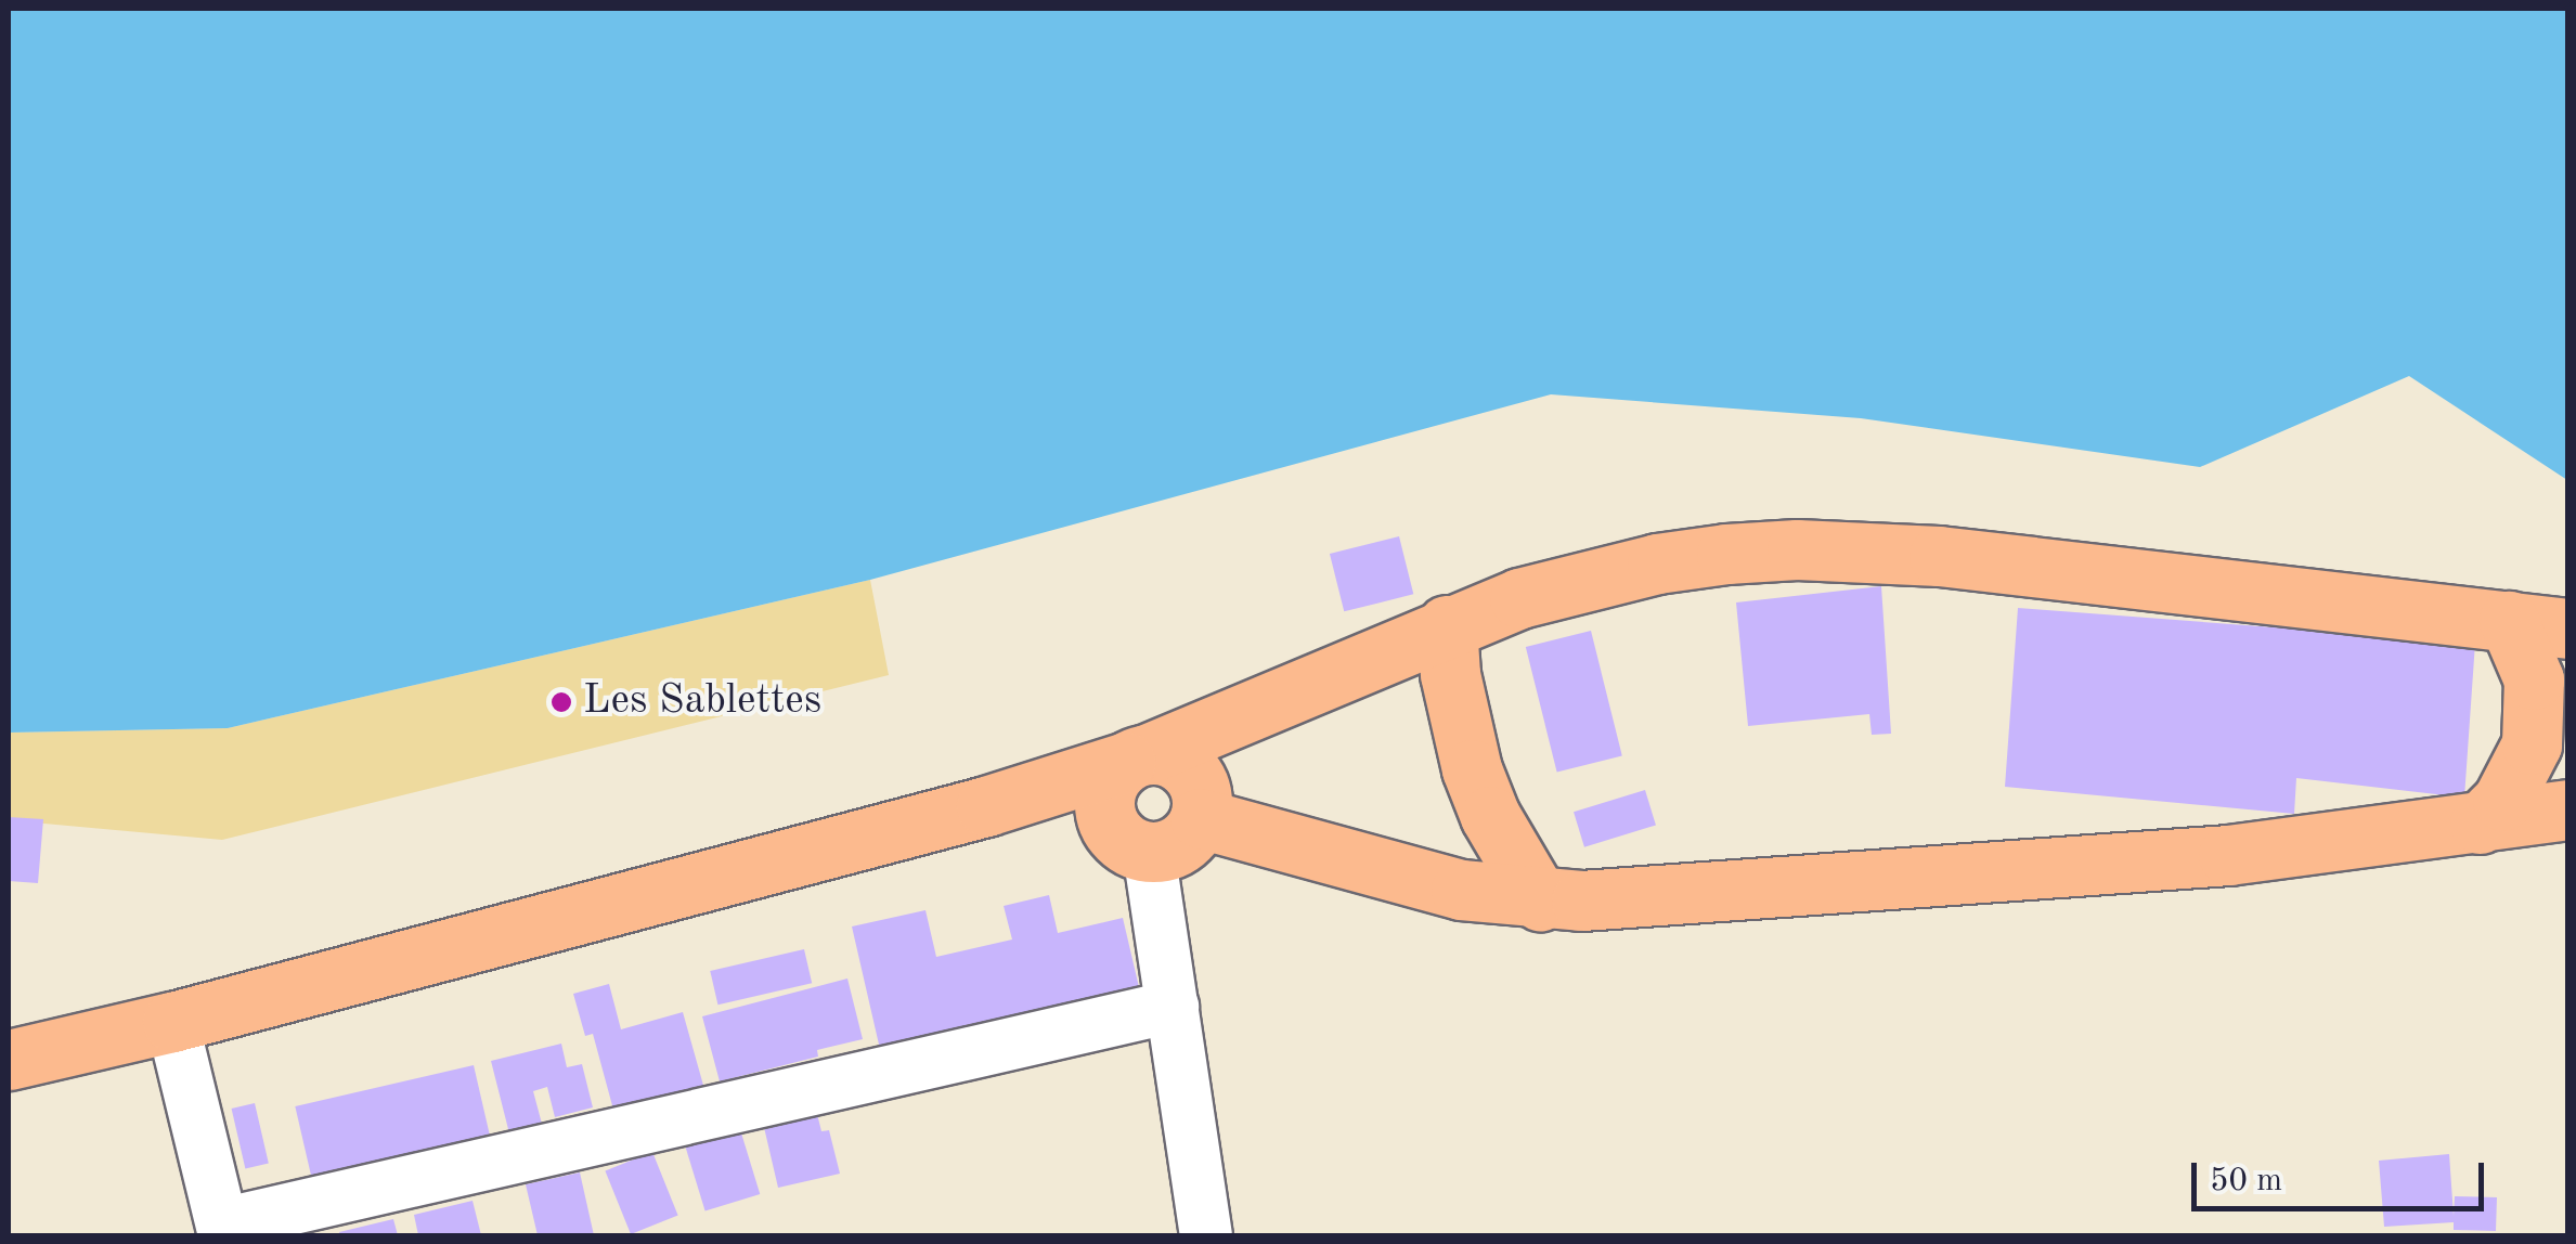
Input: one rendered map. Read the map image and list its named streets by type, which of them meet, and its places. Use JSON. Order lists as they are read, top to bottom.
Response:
{
  "places": ["Les Sablettes"],
  "scale_bar": "50 m"
}
